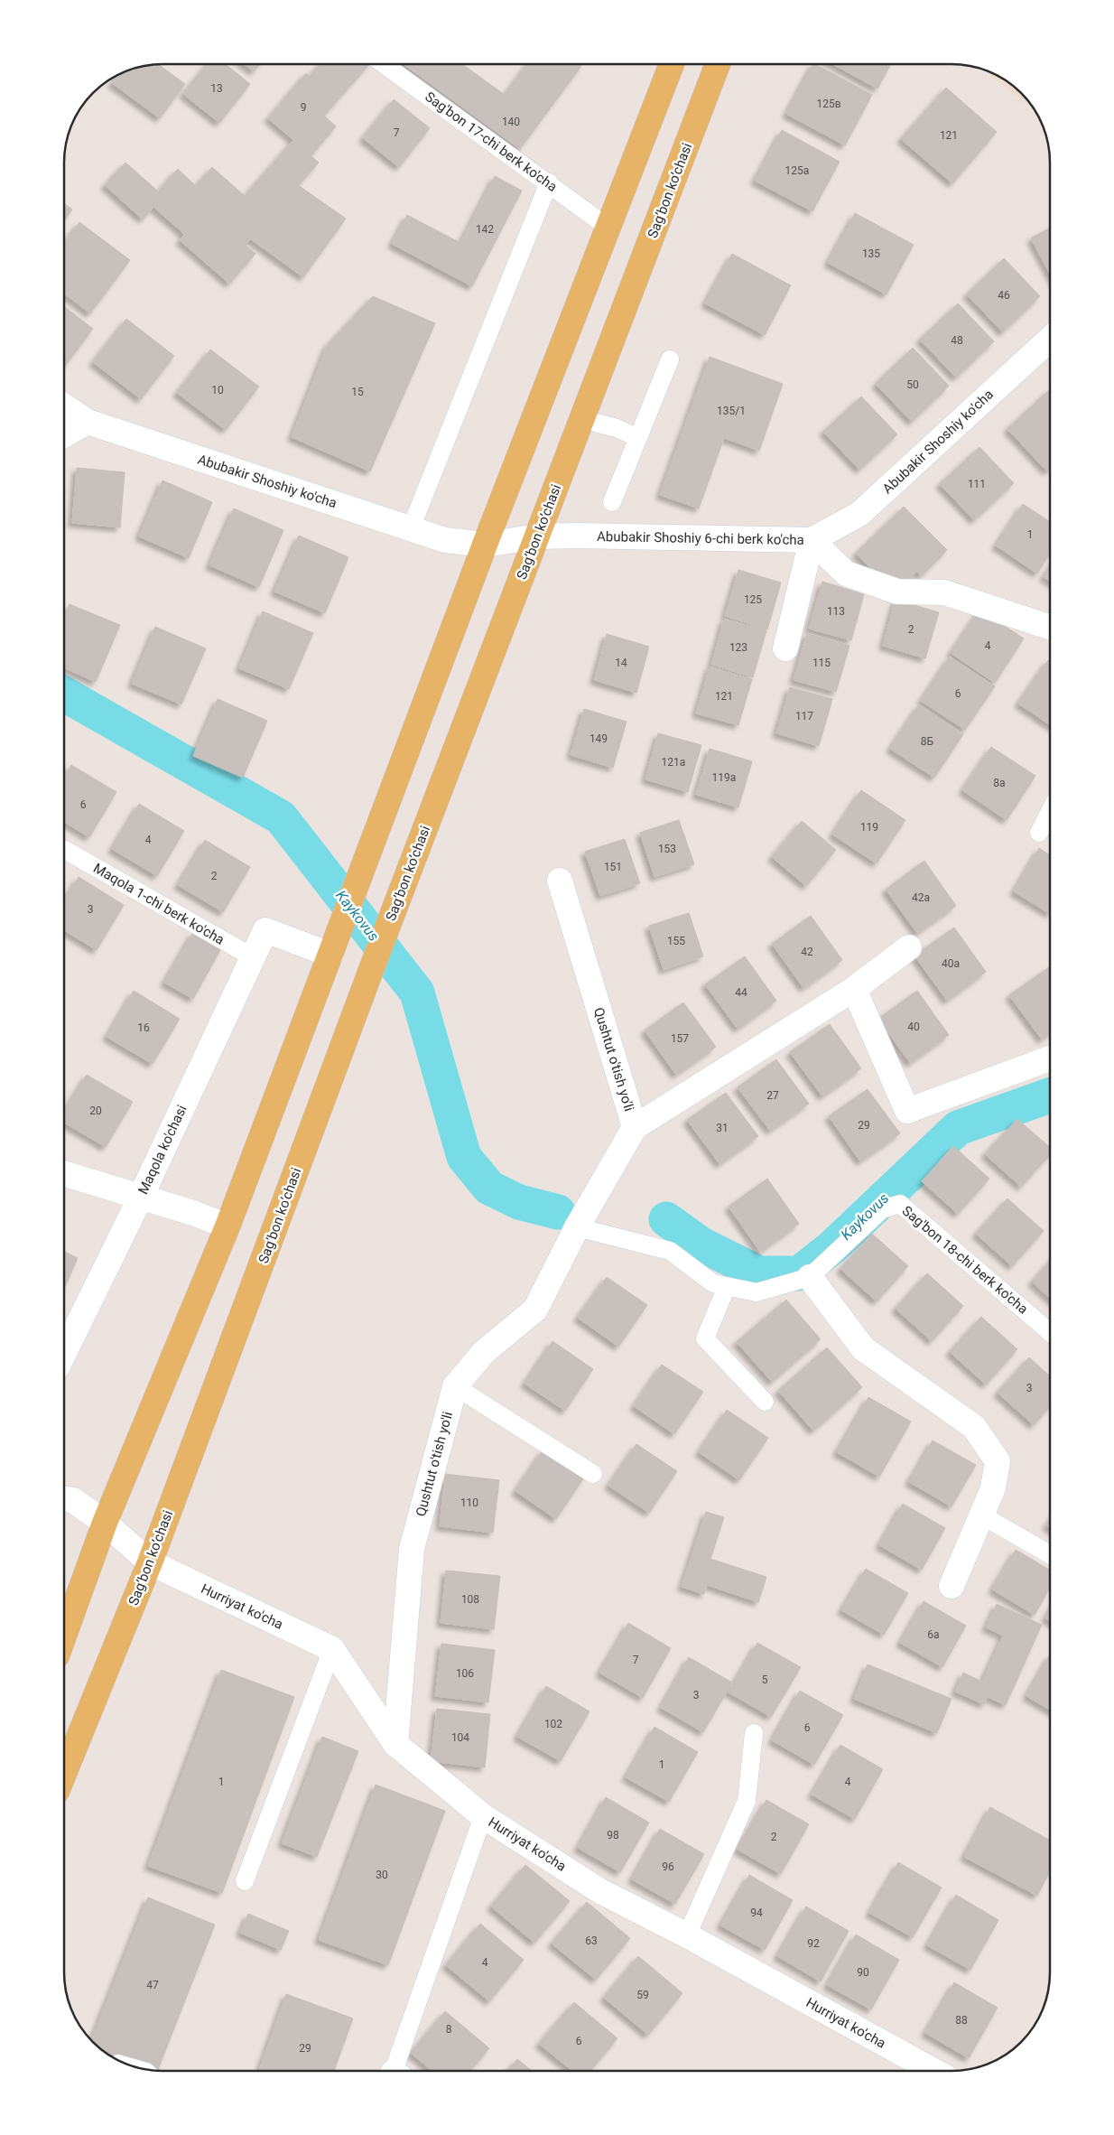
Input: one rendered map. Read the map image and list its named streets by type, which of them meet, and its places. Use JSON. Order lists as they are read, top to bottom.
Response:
{
  "streets": {
    "main road": ["Sag’bon ko’chasi"],
    "street": [
      "Abubakir Shoshiy ko'cha",
      "Abubakir Shoshiy 6-chi berk ko'cha",
      "Qushtut o'tish yo'li",
      "Maqola ko'chasi",
      "Hurriyat ko'cha"
    ],
    "lane": ["Sag'bon 17-chi berk ko'cha", "Maqola 1-chi berk ko'cha", "Sag'bon 18-chi berk ko'cha"]
  },
  "crossings": [
    ["Sag’bon ko’chasi", "Abubakir Shoshiy 6-chi berk ko'cha"],
    ["Sag’bon ko’chasi", "Hurriyat ko'cha"],
    ["Abubakir Shoshiy ko'cha", "Abubakir Shoshiy 6-chi berk ko'cha"],
    ["Maqola 1-chi berk ko'cha", "Maqola ko'chasi"],
    ["Qushtut o'tish yo'li", "Hurriyat ko'cha"]
  ],
  "water": ["Kaykovus"],
  "house_numbers": [
    "13",
    "125в",
    "9",
    "140",
    "7",
    "121",
    "125a",
    "142",
    "135",
    "46",
    "48",
    "50",
    "10",
    "15",
    "135/1",
    "111",
    "1",
    "125",
    "113",
    "2",
    "4",
    "123",
    "14",
    "115",
    "6",
    "121",
    "117",
    "149",
    "8Б",
    "121a",
    "119a",
    "8a",
    "6",
    "119",
    "4",
    "153",
    "151",
    "2",
    "42a",
    "3",
    "155",
    "42",
    "40a",
    "44",
    "40",
    "16",
    "157",
    "27",
    "20",
    "29",
    "31",
    "3",
    "110",
    "108",
    "6а",
    "7",
    "106",
    "5",
    "3",
    "102",
    "6",
    "104",
    "1",
    "1",
    "4",
    "98",
    "2",
    "96",
    "30",
    "94",
    "63",
    "92",
    "4",
    "90",
    "47",
    "59",
    "88",
    "8",
    "6",
    "29"
  ]
}
